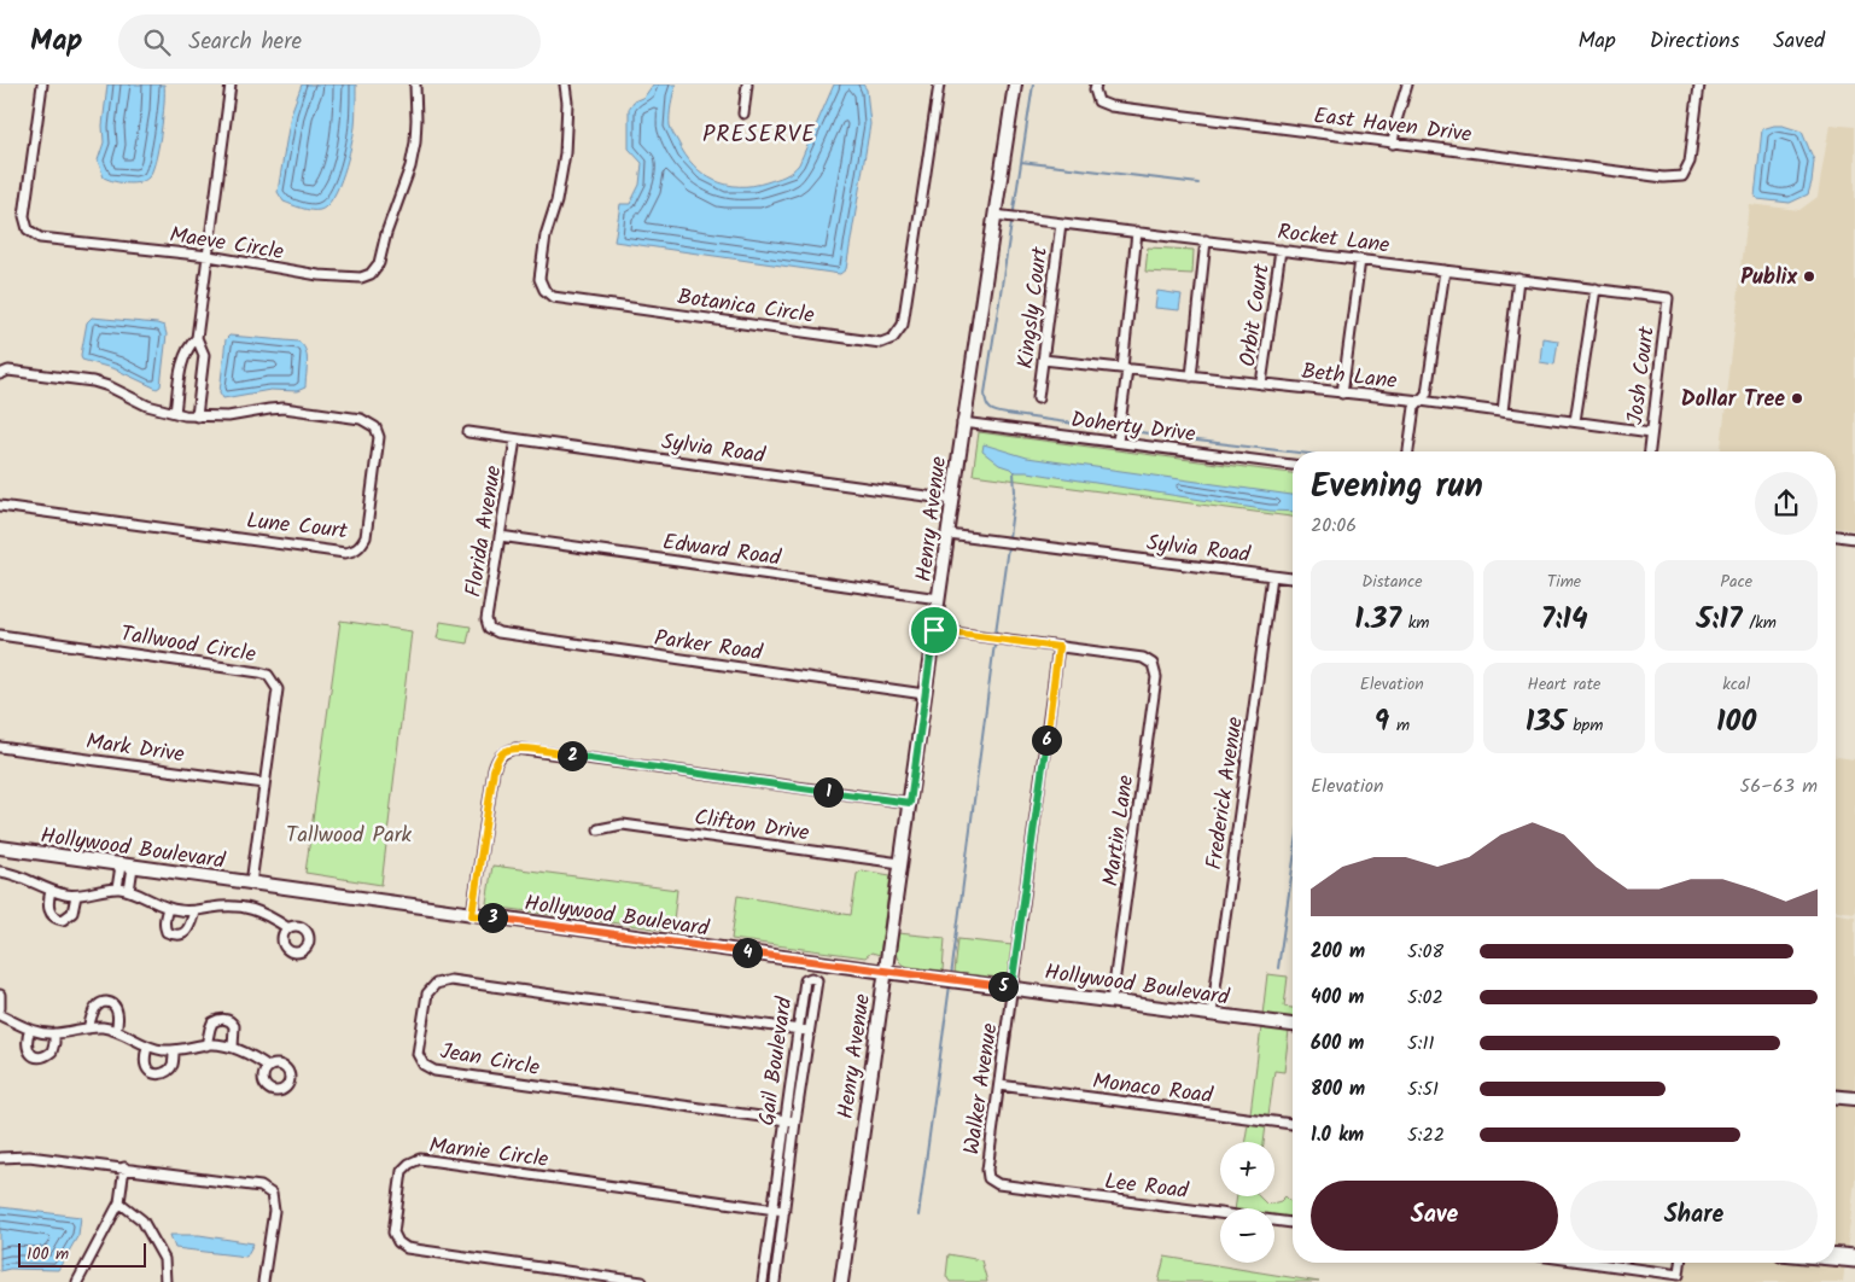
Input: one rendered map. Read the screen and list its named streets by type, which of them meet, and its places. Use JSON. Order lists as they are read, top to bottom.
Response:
{
  "streets": {
    "street": [
      "East Haven Drive",
      "Rocket Lane",
      "Maeve Circle",
      "Botanica Circle",
      "Kingsly Court",
      "Orbit Court",
      "Beth Lane",
      "Josh Court",
      "Doherty Drive",
      "Sylvia Road",
      "Henry Avenue",
      "Lune Court",
      "Florida Avenue",
      "Edward Road",
      "Tallwood Circle",
      "Parker Road",
      "Mark Drive",
      "Frederick Avenue",
      "Clifton Drive",
      "Martin Lane",
      "Hollywood Boulevard",
      "Jean Circle",
      "Gail Boulevard",
      "Monaco Road",
      "Walker Avenue",
      "Marnie Circle",
      "Lee Road"
    ]
  },
  "crossings": [
    ["Rocket Lane", "Kingsly Court"],
    ["Rocket Lane", "Orbit Court"],
    ["Rocket Lane", "Josh Court"],
    ["Rocket Lane", "Henry Avenue"],
    ["Kingsly Court", "Beth Lane"],
    ["Orbit Court", "Beth Lane"],
    ["Beth Lane", "Josh Court"],
    ["Doherty Drive", "Henry Avenue"],
    ["Sylvia Road", "Henry Avenue"],
    ["Sylvia Road", "Florida Avenue"],
    ["Sylvia Road", "Frederick Avenue"],
    ["Henry Avenue", "Edward Road"],
    ["Henry Avenue", "Parker Road"],
    ["Henry Avenue", "Clifton Drive"],
    ["Henry Avenue", "Hollywood Boulevard"],
    ["Florida Avenue", "Edward Road"],
    ["Florida Avenue", "Parker Road"],
    ["Tallwood Circle", "Mark Drive"],
    ["Tallwood Circle", "Hollywood Boulevard"],
    ["Frederick Avenue", "Hollywood Boulevard"],
    ["Martin Lane", "Hollywood Boulevard"],
    ["Martin Lane", "Walker Avenue"],
    ["Hollywood Boulevard", "Walker Avenue"],
    ["Jean Circle", "Gail Boulevard"],
    ["Gail Boulevard", "Marnie Circle"],
    ["Monaco Road", "Walker Avenue"],
    ["Walker Avenue", "Lee Road"]
  ],
  "districts": ["PRESERVE"],
  "parks": ["Tallwood Park"],
  "places": ["Publix", "Dollar Tree"],
  "scale_bar": "100 m",
  "page": {
    "header": "Map",
    "search": "Search here",
    "nav": ["Map", "Directions", "Saved"],
    "heading": ["Evening run", "20:06"],
    "stats": [
      ["Distance", "1.37 km"],
      ["Time", "7:14"],
      ["Pace", "5:17 /km"],
      ["Elevation", "9 m"],
      ["Heart rate", "135 bpm"],
      ["kcal", "100"]
    ],
    "pins": [
      "6",
      "2",
      "1",
      "3",
      "4",
      "5"
    ],
    "chart": ["Elevation", "56–63 m"],
    "list": [
      {
        "name": "200 m",
        "note": "5:08"
      },
      {
        "name": "400 m",
        "note": "5:02"
      },
      {
        "name": "600 m",
        "note": "5:11"
      },
      {
        "name": "800 m",
        "note": "5:51"
      },
      {
        "name": "1.0 km",
        "note": "5:22"
      }
    ],
    "map_buttons": ["+", "−"],
    "buttons": ["Save", "Share"],
    "scale": "100 m"
  }
}
